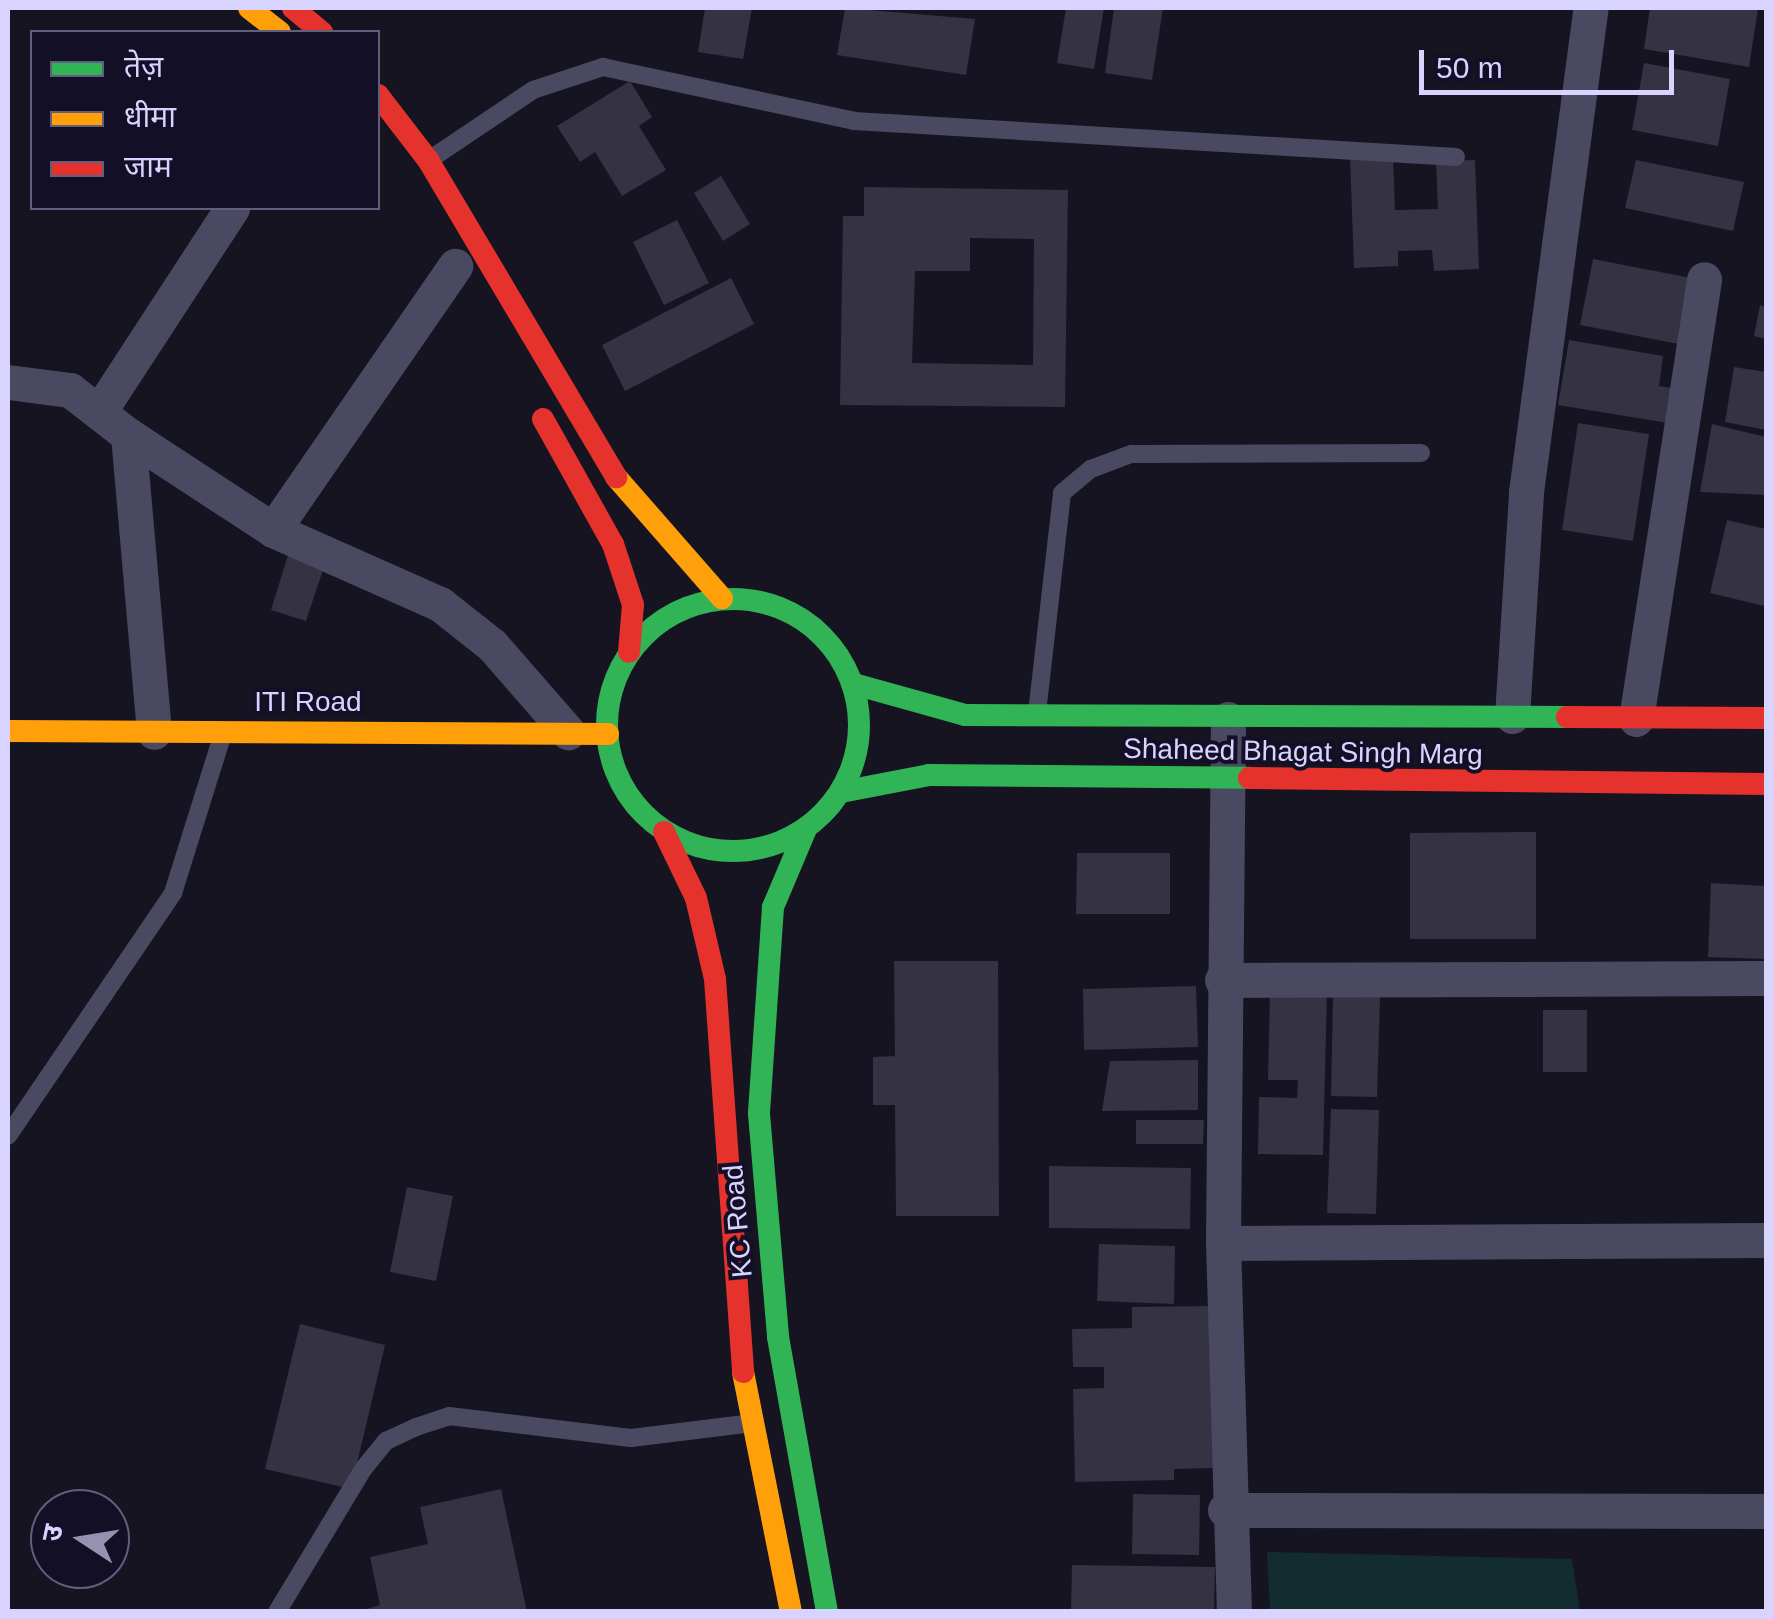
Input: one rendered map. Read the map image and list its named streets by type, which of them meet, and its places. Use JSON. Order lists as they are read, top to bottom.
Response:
{
  "streets": {
    "street": ["ITI Road", "Shaheed Bhagat Singh Marg", "KC Road"]
  },
  "crossings": [
    ["ITI Road", "Shaheed Bhagat Singh Marg"],
    ["ITI Road", "KC Road"],
    ["Shaheed Bhagat Singh Marg", "KC Road"]
  ],
  "legend": ["तेज़", "धीमा", "जाम"],
  "scale_bar": "50 m",
  "north": "left"
}
